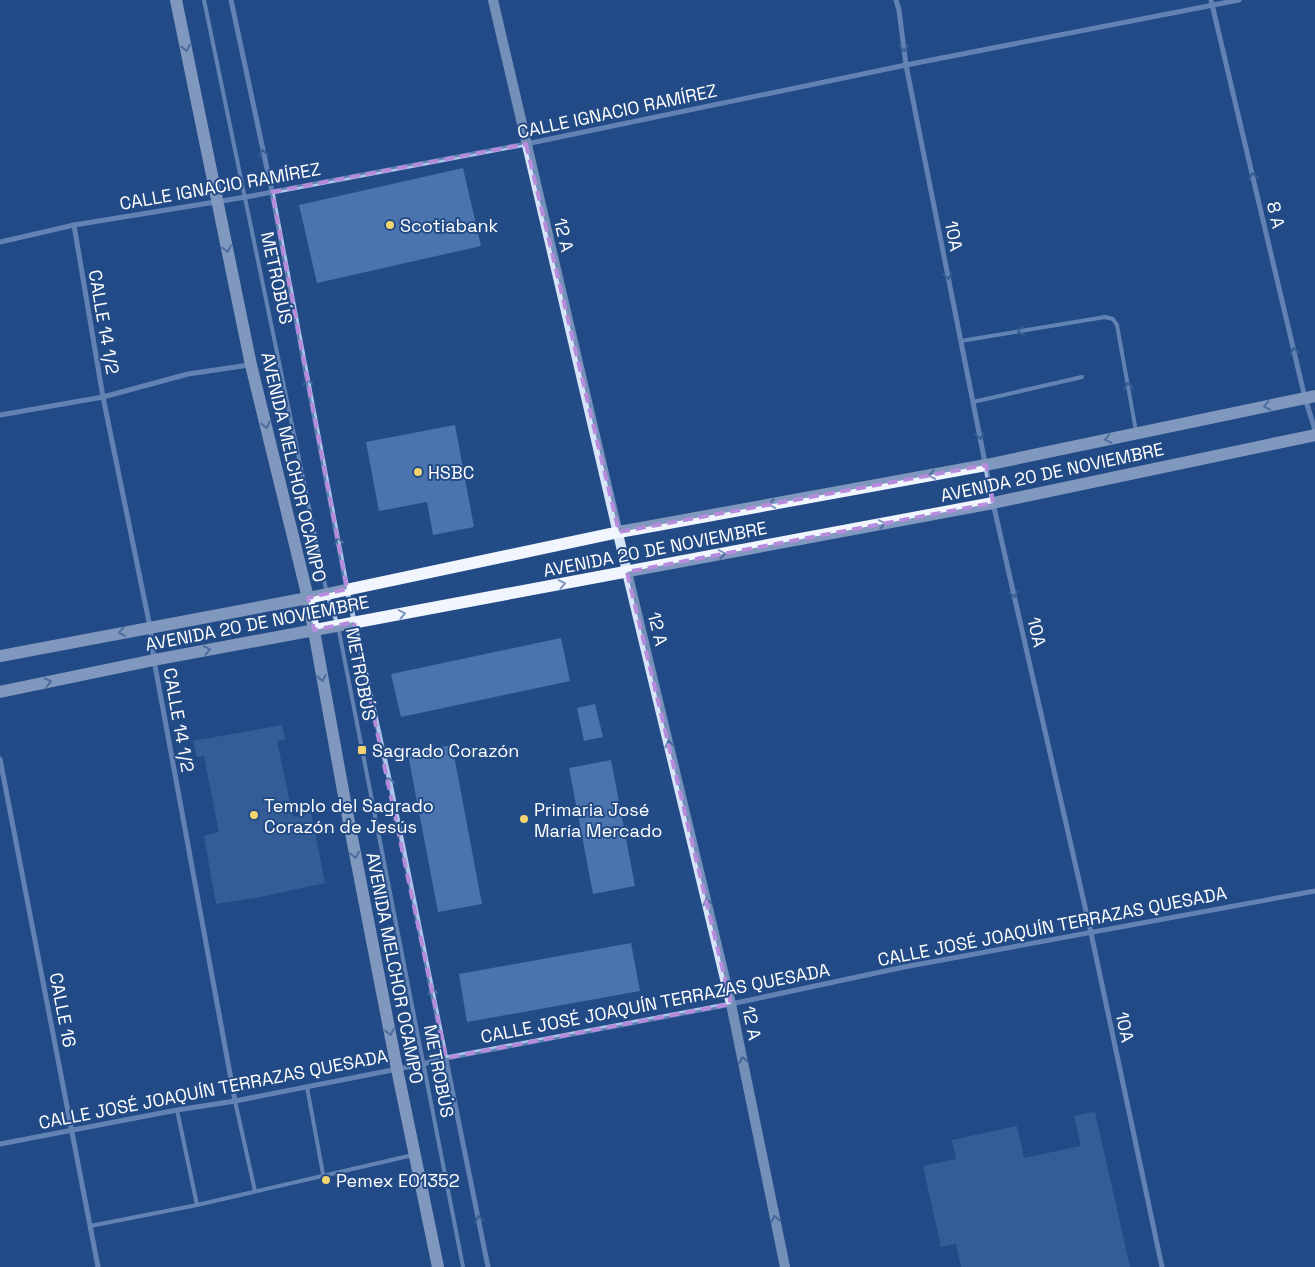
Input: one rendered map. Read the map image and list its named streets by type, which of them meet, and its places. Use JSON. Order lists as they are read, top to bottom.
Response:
{
  "streets": {
    "main road": ["12 A", "AVENIDA MELCHOR OCAMPO", "AVENIDA 20 DE NOVIEMBRE"],
    "street": [
      "CALLE IGNACIO RAMÍREZ",
      "8 A",
      "10A",
      "CALLE 14 1/2",
      "CALLE JOSÉ JOAQUÍN TERRAZAS QUESADA",
      "CALLE 16"
    ],
    "lane": ["METROBÚS"]
  },
  "crossings": [
    ["CALLE IGNACIO RAMÍREZ", "8 A"],
    ["CALLE IGNACIO RAMÍREZ", "12 A"],
    ["CALLE IGNACIO RAMÍREZ", "10A"],
    ["CALLE IGNACIO RAMÍREZ", "METROBÚS"],
    ["CALLE IGNACIO RAMÍREZ", "CALLE 14 1/2"],
    ["CALLE IGNACIO RAMÍREZ", "AVENIDA MELCHOR OCAMPO"],
    ["8 A", "AVENIDA 20 DE NOVIEMBRE"],
    ["12 A", "AVENIDA 20 DE NOVIEMBRE"],
    ["12 A", "CALLE JOSÉ JOAQUÍN TERRAZAS QUESADA"],
    ["10A", "AVENIDA 20 DE NOVIEMBRE"],
    ["10A", "CALLE JOSÉ JOAQUÍN TERRAZAS QUESADA"],
    ["METROBÚS", "AVENIDA 20 DE NOVIEMBRE"],
    ["METROBÚS", "CALLE JOSÉ JOAQUÍN TERRAZAS QUESADA"],
    ["CALLE 14 1/2", "AVENIDA 20 DE NOVIEMBRE"],
    ["CALLE 14 1/2", "CALLE JOSÉ JOAQUÍN TERRAZAS QUESADA"],
    ["AVENIDA MELCHOR OCAMPO", "AVENIDA 20 DE NOVIEMBRE"],
    ["AVENIDA MELCHOR OCAMPO", "CALLE JOSÉ JOAQUÍN TERRAZAS QUESADA"],
    ["CALLE JOSÉ JOAQUÍN TERRAZAS QUESADA", "CALLE 16"]
  ],
  "one_way": ["8 A", "12 A", "10A"],
  "places": {
    "other": [
      "Scotiabank",
      "HSBC",
      "Templo del Sagrado Corazón de Jesús",
      "Primaria José María Mercado",
      "Pemex E01352"
    ],
    "transit": ["Sagrado Corazón"]
  }
}
